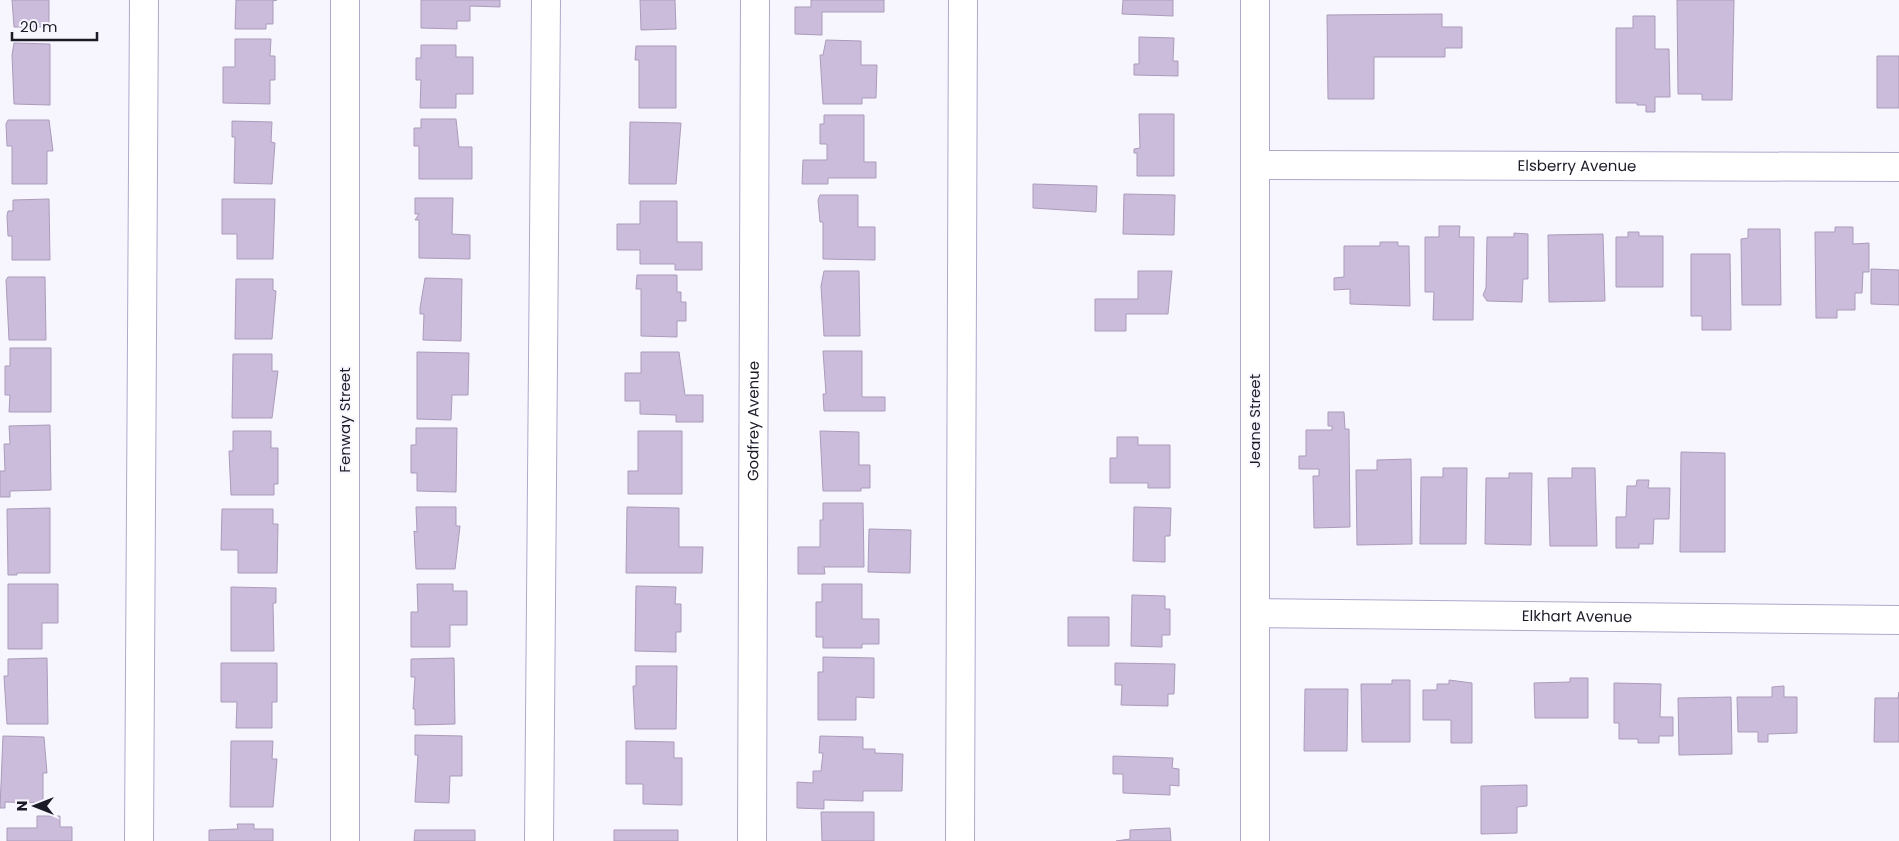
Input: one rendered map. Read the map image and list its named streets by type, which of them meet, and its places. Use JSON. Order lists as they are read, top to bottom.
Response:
{
  "streets": {
    "street": [
      "Elsberry Avenue",
      "Fenway Street",
      "Godfrey Avenue",
      "Jeane Street",
      "Elkhart Avenue"
    ]
  },
  "crossings": [
    ["Elsberry Avenue", "Jeane Street"],
    ["Jeane Street", "Elkhart Avenue"]
  ],
  "scale_bar": "20 m",
  "north": "left"
}
